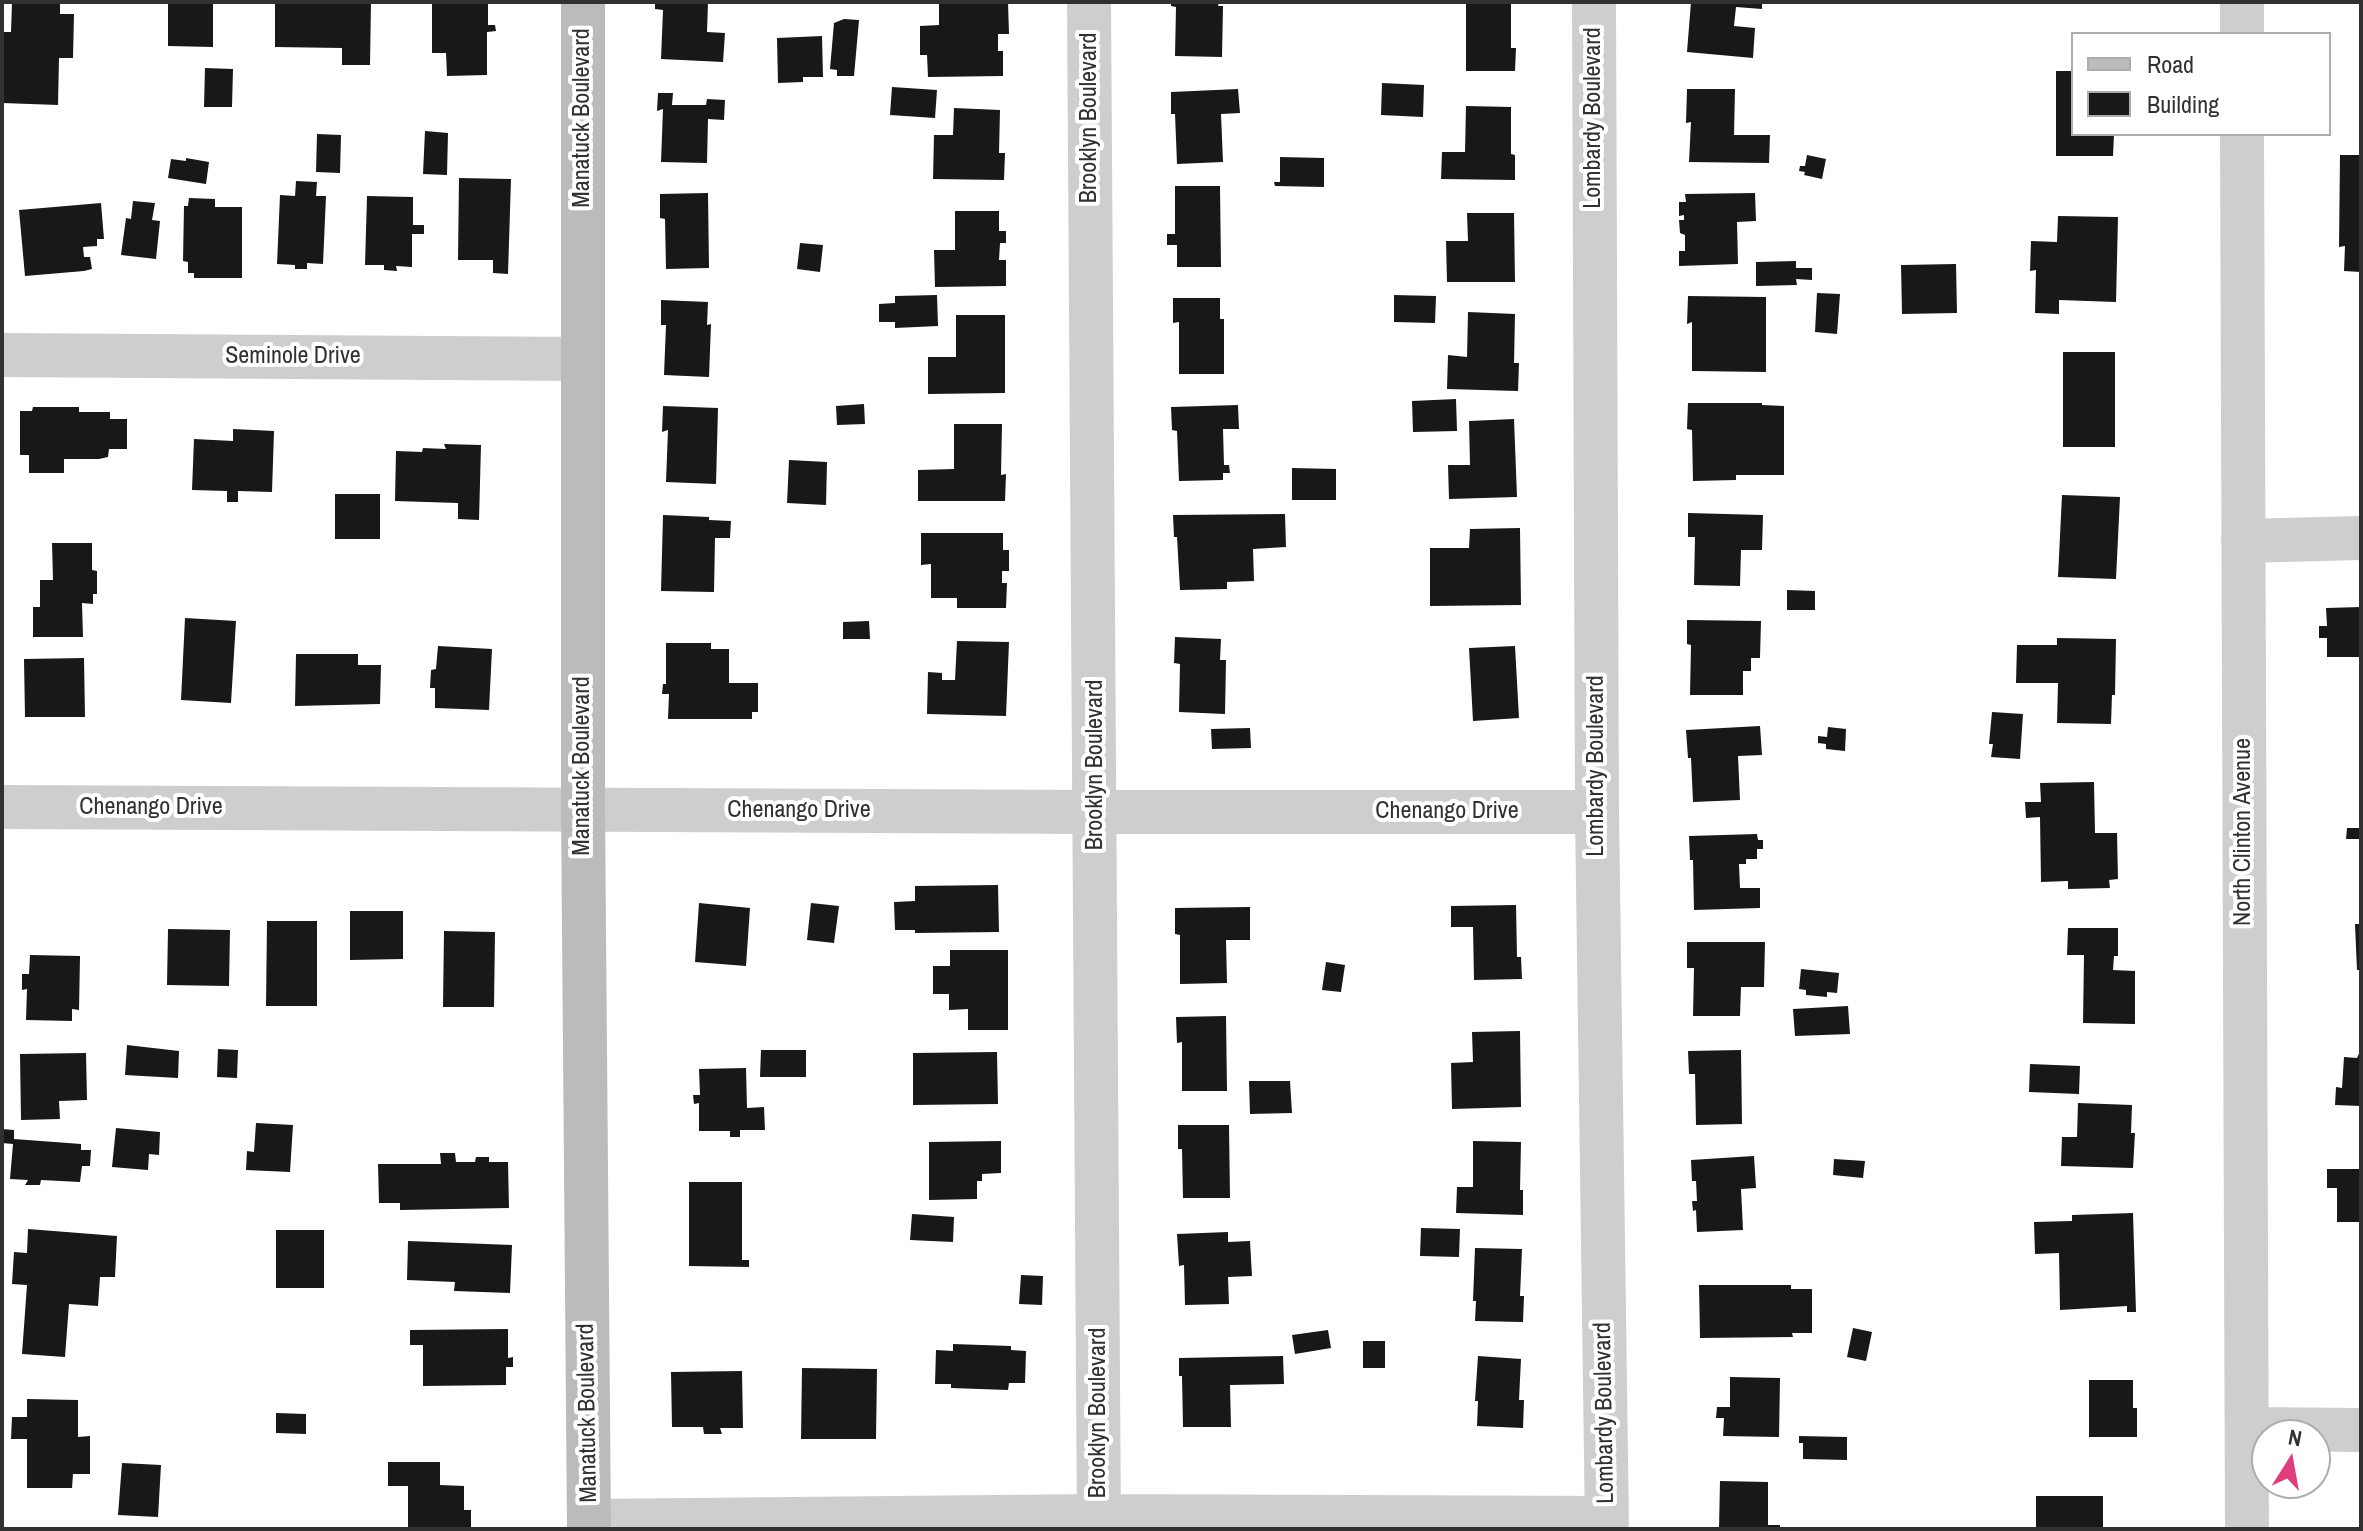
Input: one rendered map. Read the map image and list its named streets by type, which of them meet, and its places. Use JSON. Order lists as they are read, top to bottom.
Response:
{
  "streets": {
    "street": [
      "Manatuck Boulevard",
      "Brooklyn Boulevard",
      "Lombardy Boulevard",
      "Seminole Drive",
      "Chenango Drive",
      "North Clinton Avenue"
    ]
  },
  "crossings": [
    ["Manatuck Boulevard", "Seminole Drive"],
    ["Manatuck Boulevard", "Chenango Drive"],
    ["Brooklyn Boulevard", "Chenango Drive"],
    ["Lombardy Boulevard", "Chenango Drive"]
  ],
  "legend": ["Road", "Building"],
  "north": "top"
}
